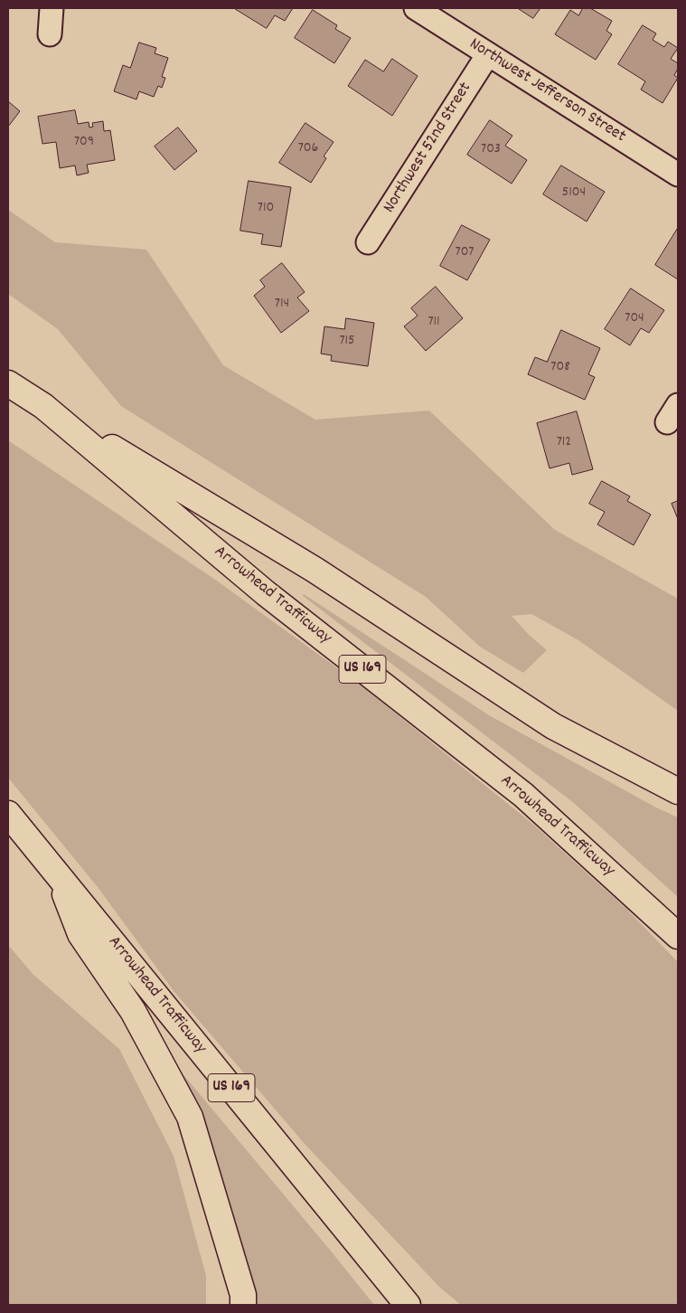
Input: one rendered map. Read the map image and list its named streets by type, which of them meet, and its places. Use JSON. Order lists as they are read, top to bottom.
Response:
{
  "streets": {
    "highway": ["Arrowhead Trafficway", "US 169"],
    "street": ["Northwest Jefferson Street", "Northwest 52nd Street"]
  },
  "crossings": [
    ["Northwest Jefferson Street", "Northwest 52nd Street"]
  ],
  "house_numbers": [
    "709",
    "706",
    "703",
    "5104",
    "710",
    "707",
    "714",
    "704",
    "711",
    "715",
    "708",
    "712"
  ]
}
